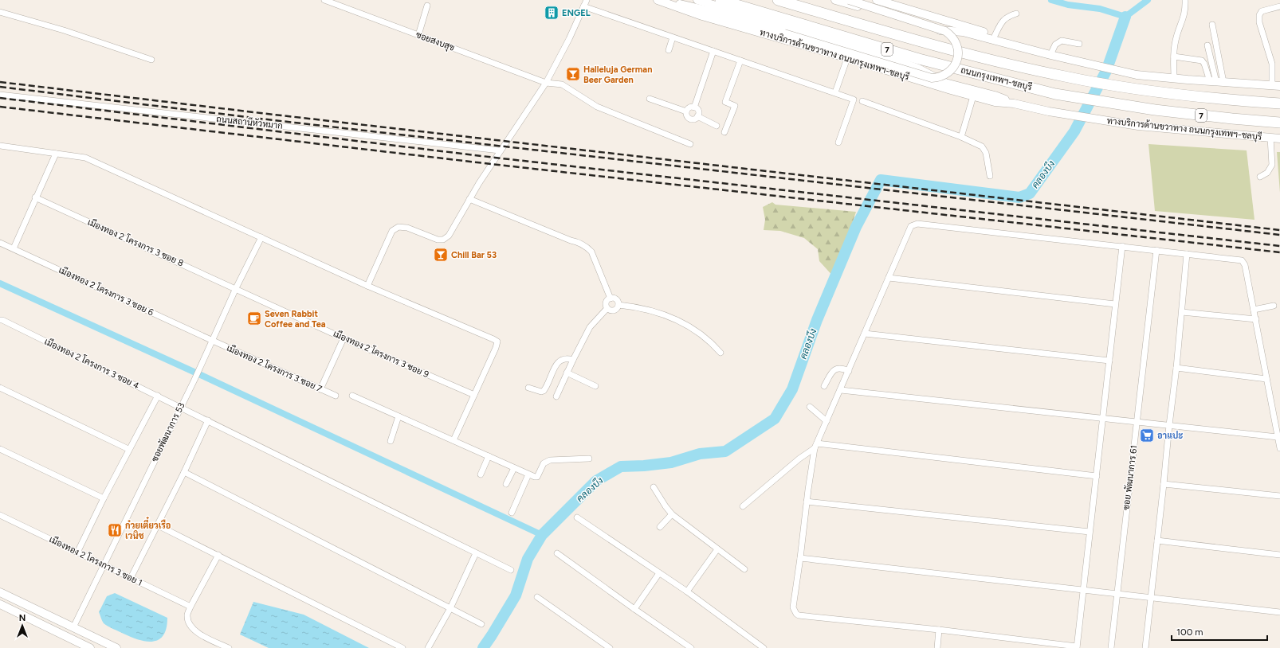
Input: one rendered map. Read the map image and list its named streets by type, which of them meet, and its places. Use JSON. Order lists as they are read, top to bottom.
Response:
{
  "streets": {
    "highway": ["7", "ถนนกรุงเทพฯ-ชลบุรี"],
    "main road": ["ทางบริการด้านขวาทาง ถนนกรุงเทพฯ-ชลบุรี"],
    "street": [
      "ซอยสงบสุข",
      "ถนนสถานีหัวหมาก",
      "เมืองทอง 2 โครงการ 3 ซอย 8",
      "เมืองทอง 2 โครงการ 3 ซอย 6",
      "เมืองทอง 2 โครงการ 3 ซอย 9",
      "เมืองทอง 2 โครงการ 3 ซอย 4",
      "เมืองทอง 2 โครงการ 3 ซอย 7",
      "ซอยพัฒนาการ 53",
      "ซอย พัฒนาการ 61",
      "เมืองทอง 2 โครงการ 3 ซอย 1"
    ]
  },
  "crossings": [
    ["เมืองทอง 2 โครงการ 3 ซอย 8", "เมืองทอง 2 โครงการ 3 ซอย 9"],
    ["เมืองทอง 2 โครงการ 3 ซอย 8", "ซอยพัฒนาการ 53"],
    ["เมืองทอง 2 โครงการ 3 ซอย 6", "เมืองทอง 2 โครงการ 3 ซอย 7"],
    ["เมืองทอง 2 โครงการ 3 ซอย 6", "ซอยพัฒนาการ 53"],
    ["เมืองทอง 2 โครงการ 3 ซอย 9", "ซอยพัฒนาการ 53"],
    ["เมืองทอง 2 โครงการ 3 ซอย 4", "ซอยพัฒนาการ 53"],
    ["เมืองทอง 2 โครงการ 3 ซอย 7", "ซอยพัฒนาการ 53"],
    ["ซอยพัฒนาการ 53", "เมืองทอง 2 โครงการ 3 ซอย 1"]
  ],
  "water": ["คลองบึง"],
  "places": {
    "building": ["ENGEL"],
    "bar": ["Halleluja German Beer Garden", "Chill Bar 53"],
    "cafe": ["Seven Rabbit Coffee and Tea"],
    "supermarket": ["อาแปะ"],
    "restaurant": ["ก๋วยเตี๋ยวเรือ เวนิช"]
  },
  "scale_bar": "100 m",
  "north": "top"
}
